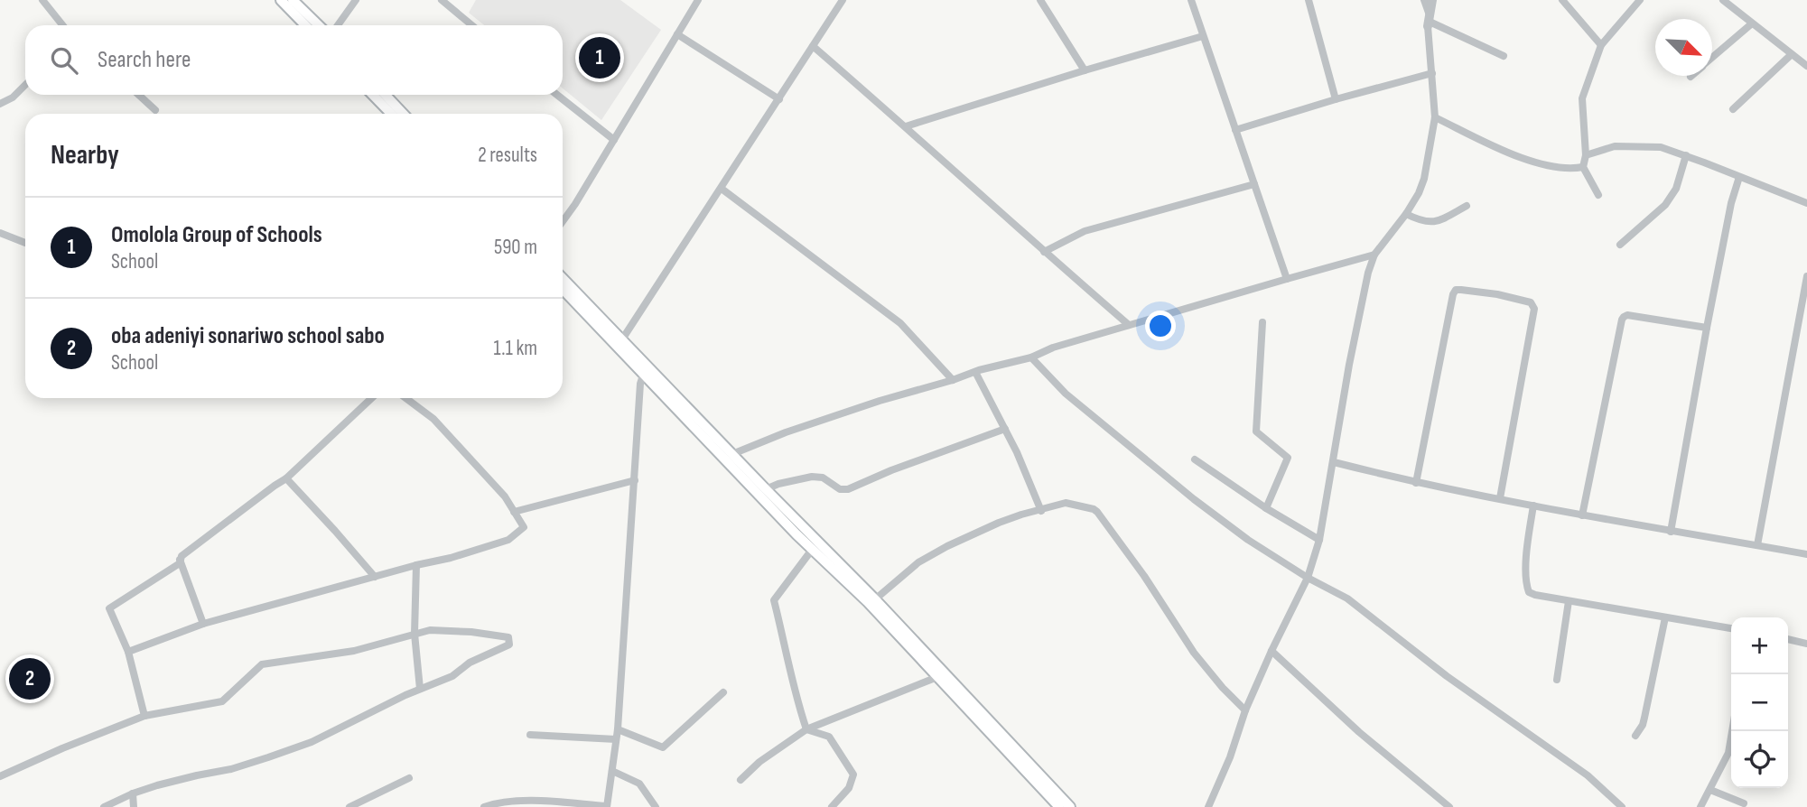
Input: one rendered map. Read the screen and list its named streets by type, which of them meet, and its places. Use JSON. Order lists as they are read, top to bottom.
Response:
{
  "north": "bottom right",
  "page": {
    "search": "Search here",
    "pins": ["1", "2"],
    "heading": ["Nearby", "2 results"],
    "list": [
      {
        "mark": "1",
        "name": "Omolola Group of Schools",
        "note": "School",
        "value": "590 m"
      },
      {
        "mark": "2",
        "name": "oba adeniyi sonariwo school sabo",
        "note": "School",
        "value": "1.1 km"
      }
    ],
    "map_buttons": ["+", "−"]
  }
}
